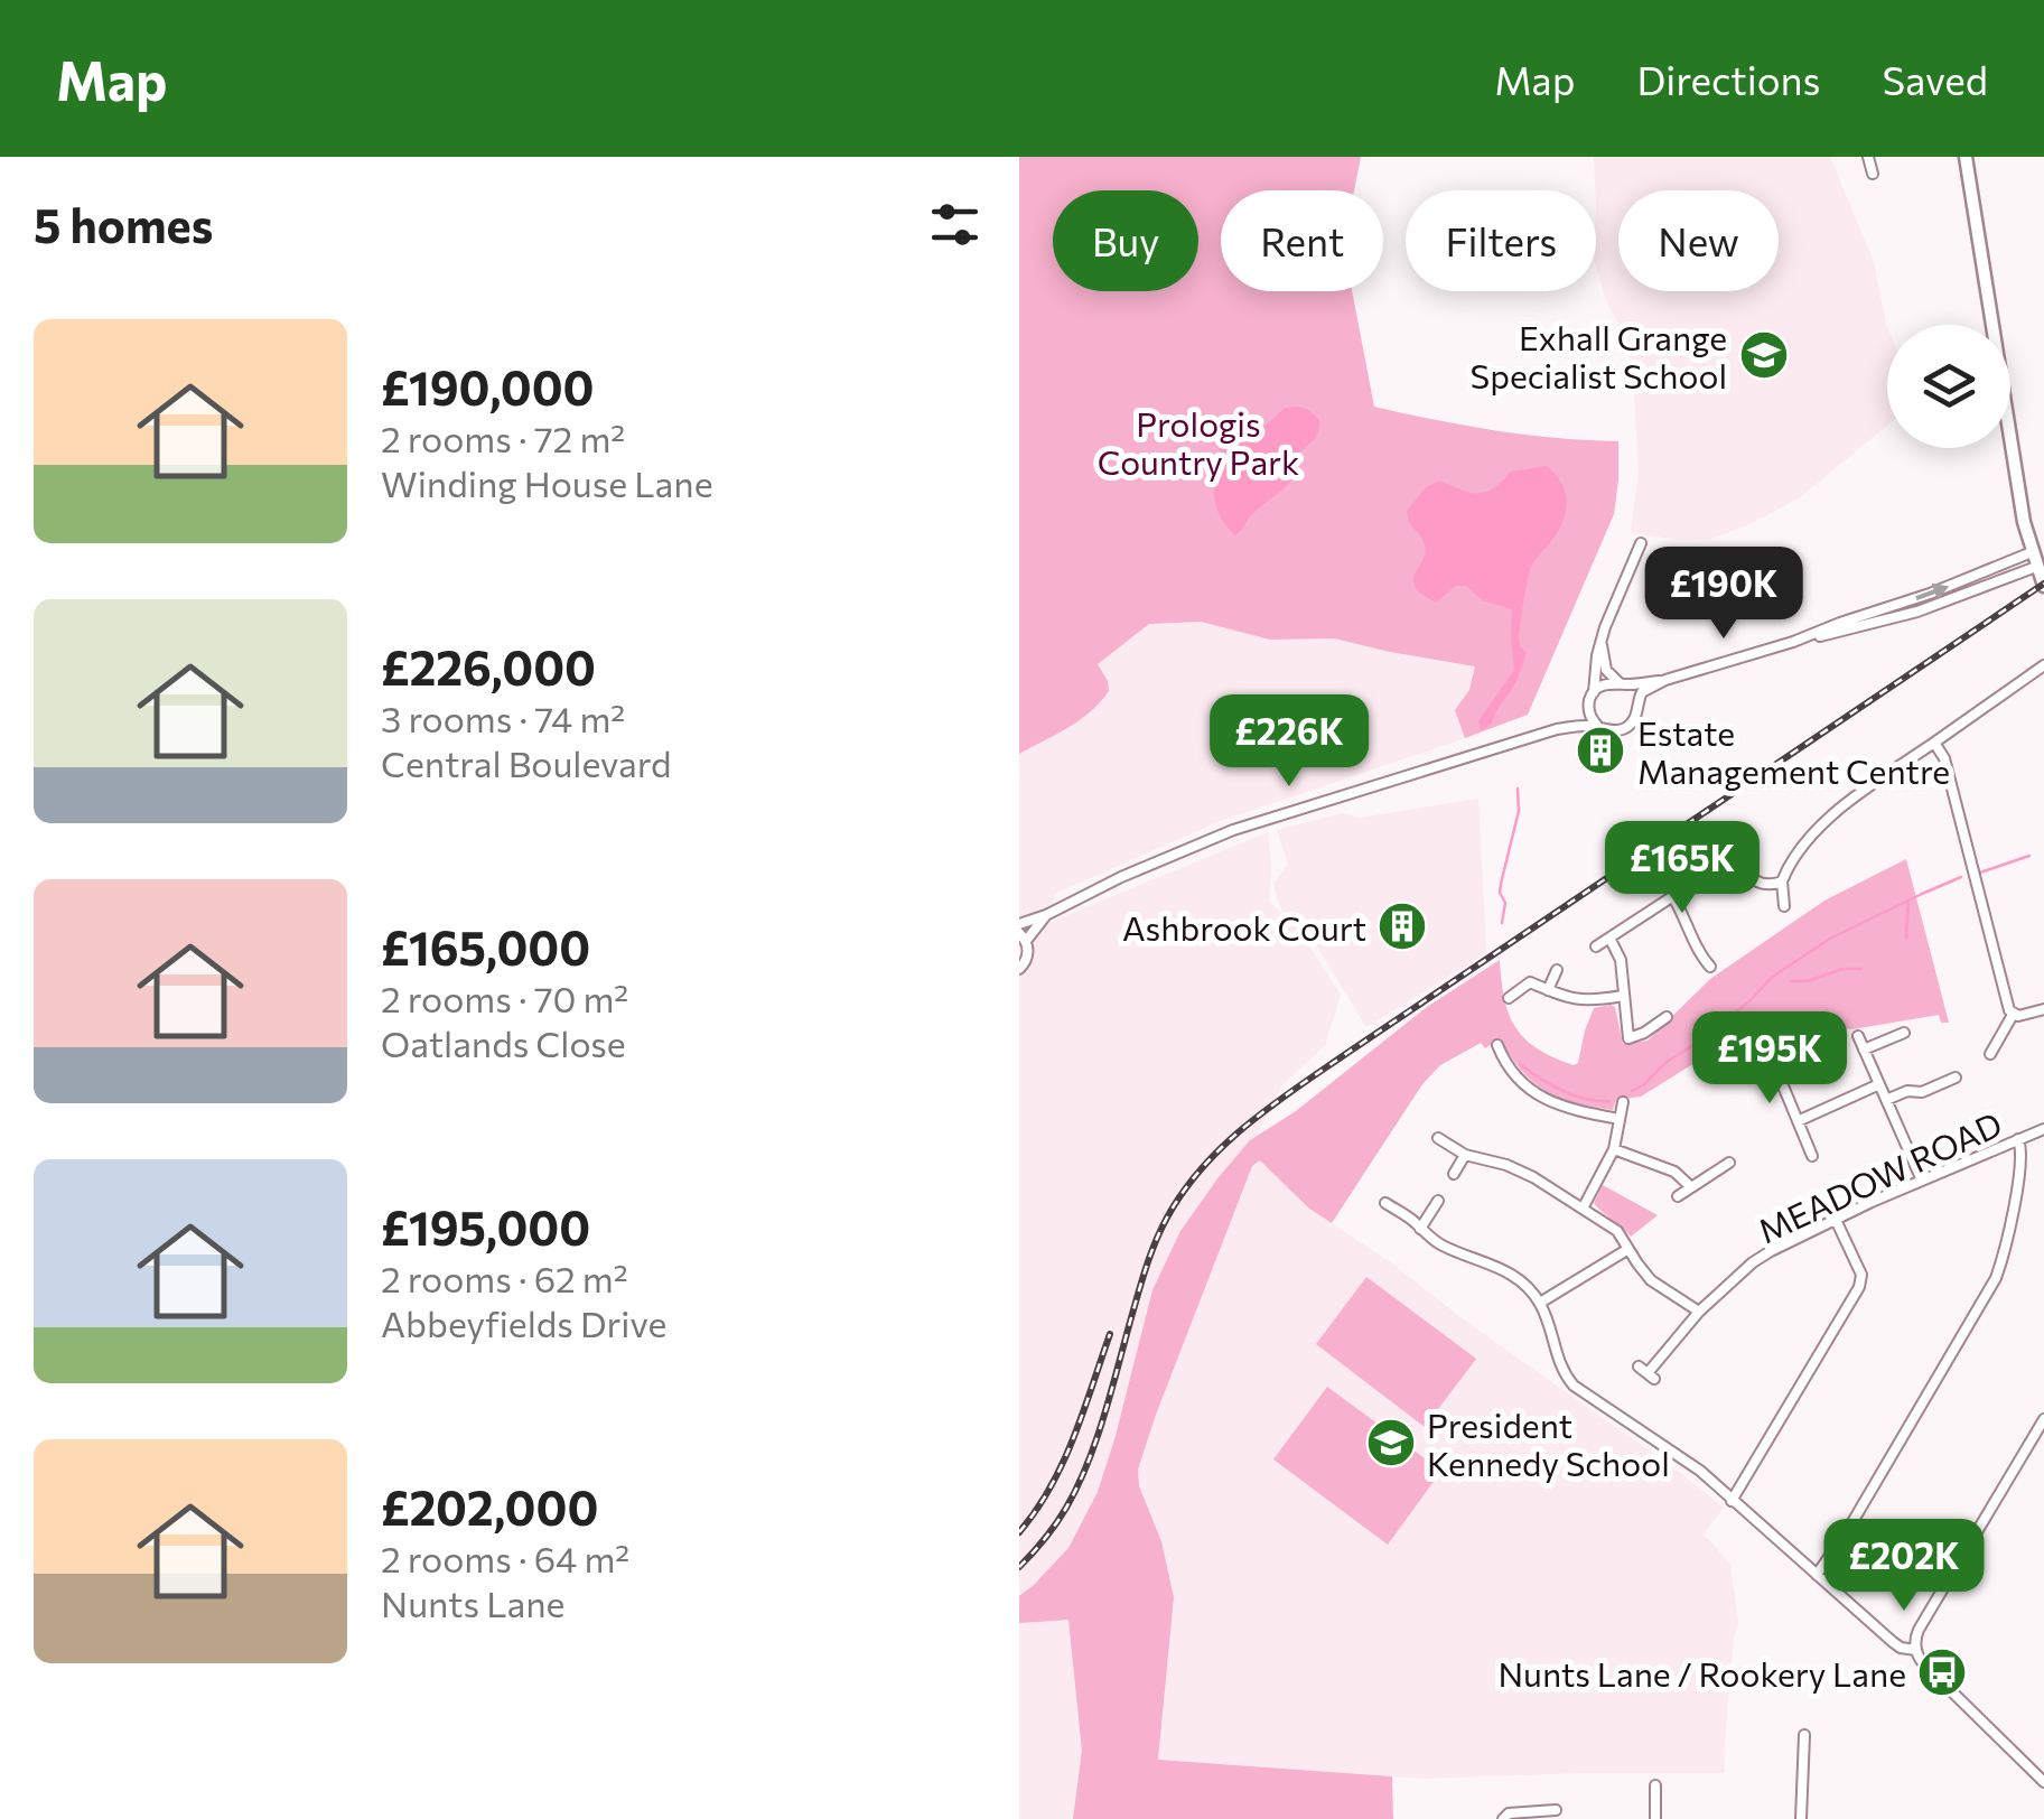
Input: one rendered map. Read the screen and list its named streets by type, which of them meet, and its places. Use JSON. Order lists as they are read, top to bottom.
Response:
{
  "streets": {
    "street": ["MEADOW ROAD"]
  },
  "parks": ["Prologis Country Park"],
  "places": {
    "school or university": ["Exhall Grange Specialist School", "President Kennedy School"],
    "building": ["Estate Management Centre", "Ashbrook Court"],
    "bus stop": ["Nunts Lane / Rookery Lane"]
  },
  "page": {
    "header": "Map",
    "nav": ["Map", "Directions", "Saved"],
    "heading": "5 homes",
    "chip": [
      "Buy",
      "Rent",
      "Filters",
      "New"
    ],
    "list": [
      {
        "name": "£190,000",
        "note": "2 rooms · 72 m² · Winding House Lane"
      },
      {
        "name": "£226,000",
        "note": "3 rooms · 74 m² · Central Boulevard"
      },
      {
        "name": "£165,000",
        "note": "2 rooms · 70 m² · Oatlands Close"
      },
      {
        "name": "£195,000",
        "note": "2 rooms · 62 m² · Abbeyfields Drive"
      },
      {
        "name": "£202,000",
        "note": "2 rooms · 64 m² · Nunts Lane"
      }
    ],
    "price": [
      "£190K",
      "£226K",
      "£165K",
      "£195K",
      "£202K"
    ]
  }
}
